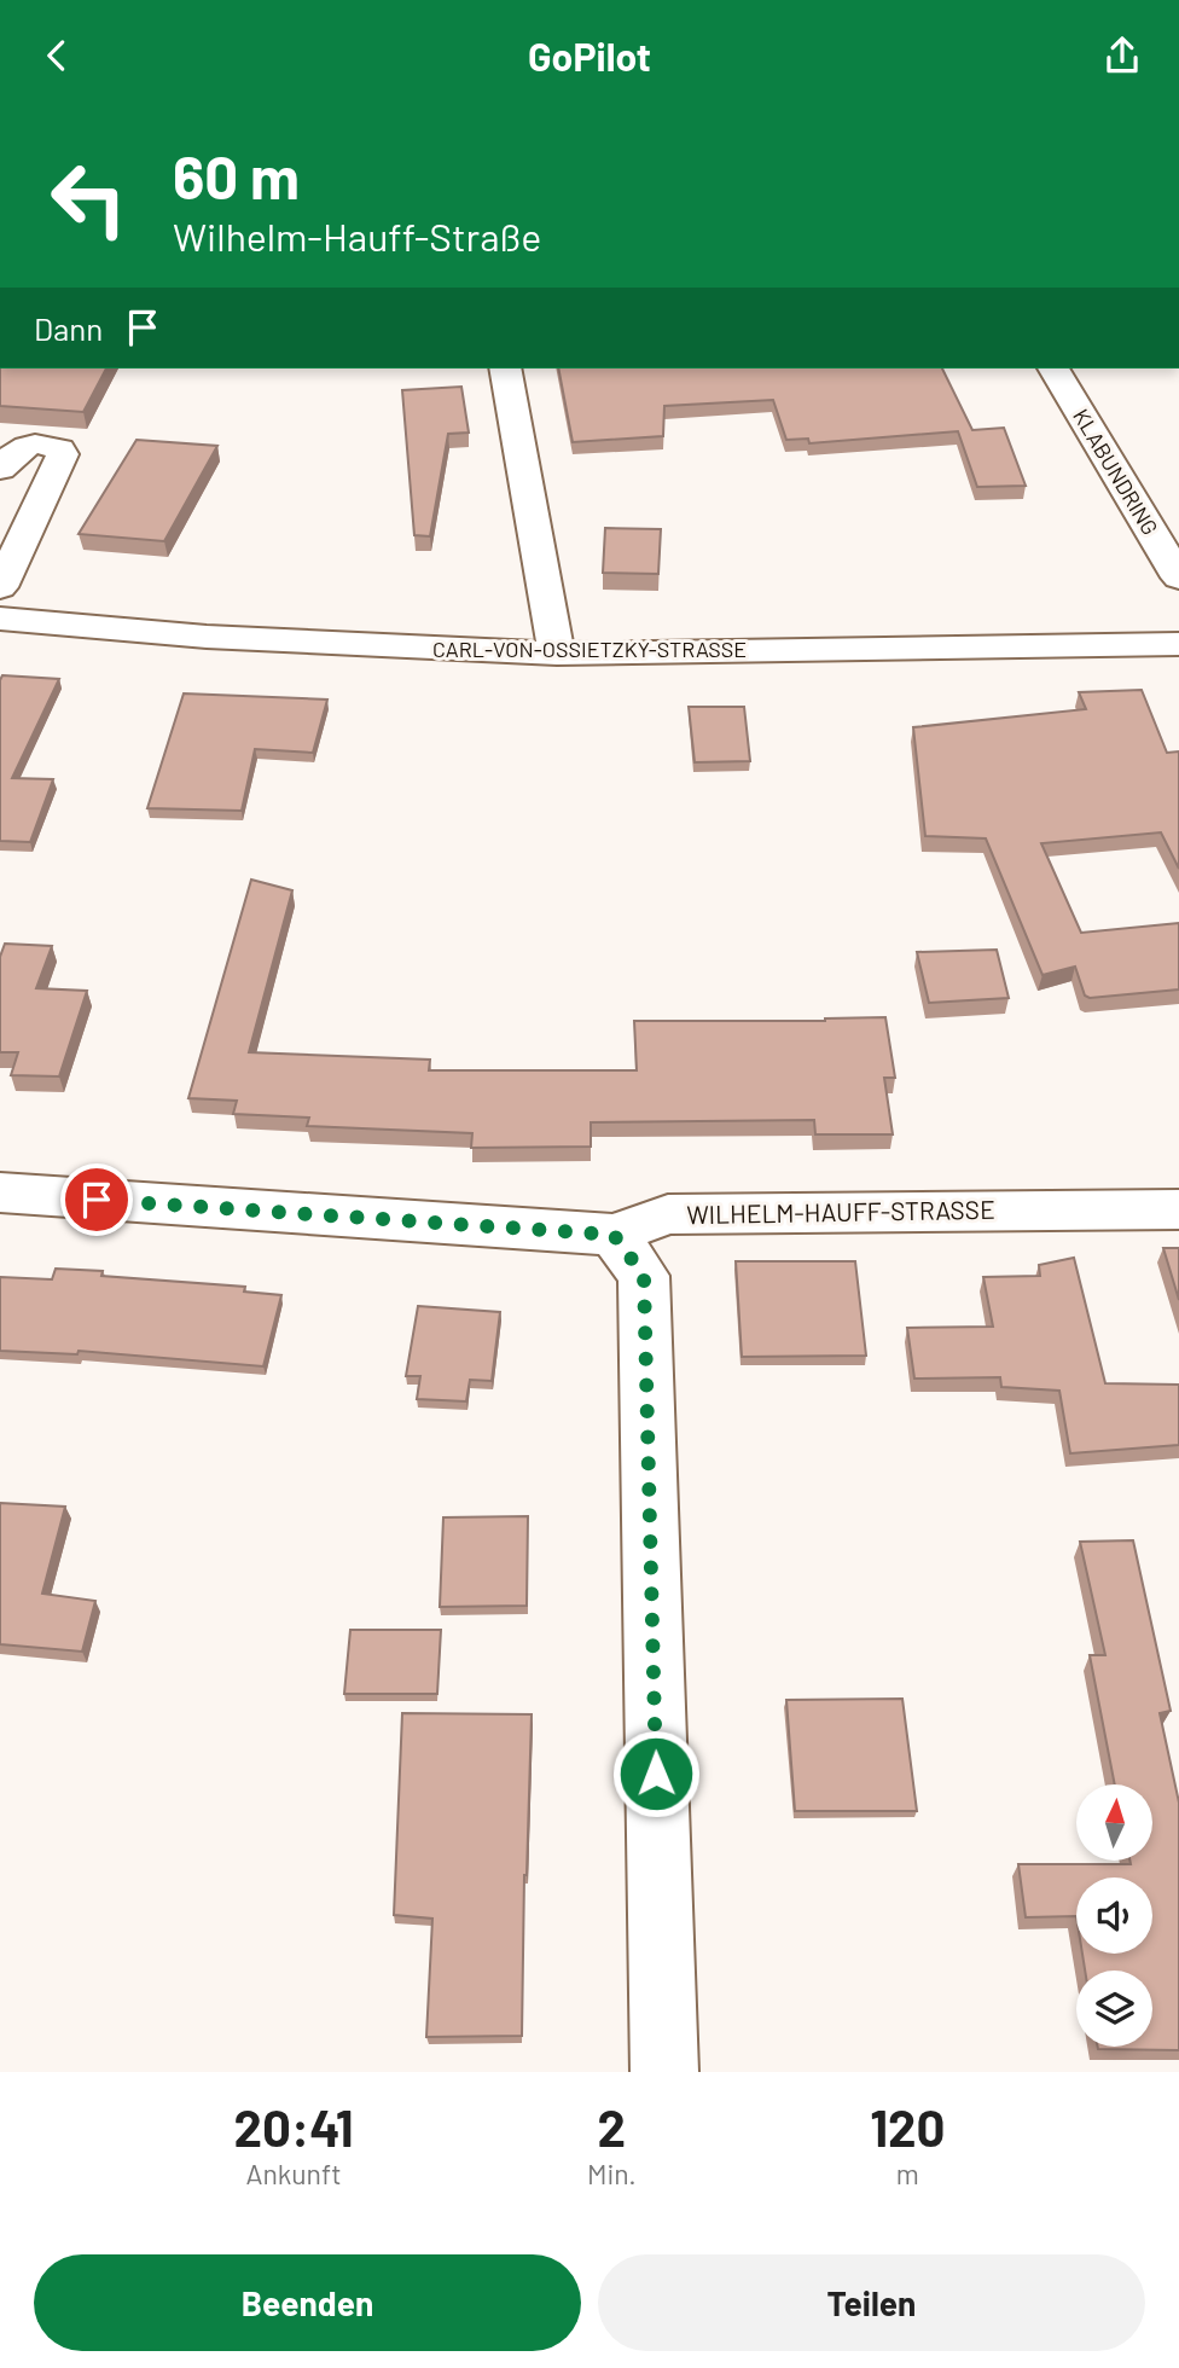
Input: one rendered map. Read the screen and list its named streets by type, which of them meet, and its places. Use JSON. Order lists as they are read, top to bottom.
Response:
{
  "streets": {
    "street": ["KLABUNDRING", "CARL-VON-OSSIETZKY-STRASSE", "WILHELM-HAUFF-STRASSE"]
  },
  "north": "top",
  "page": {
    "header": "GoPilot",
    "turn": ["60 m", "Wilhelm-Hauff-Straße"],
    "then": "Dann",
    "eta": [
      "20:41",
      "Ankunft",
      "2",
      "Min.",
      "120",
      "m"
    ],
    "buttons": ["Beenden", "Teilen"]
  }
}
